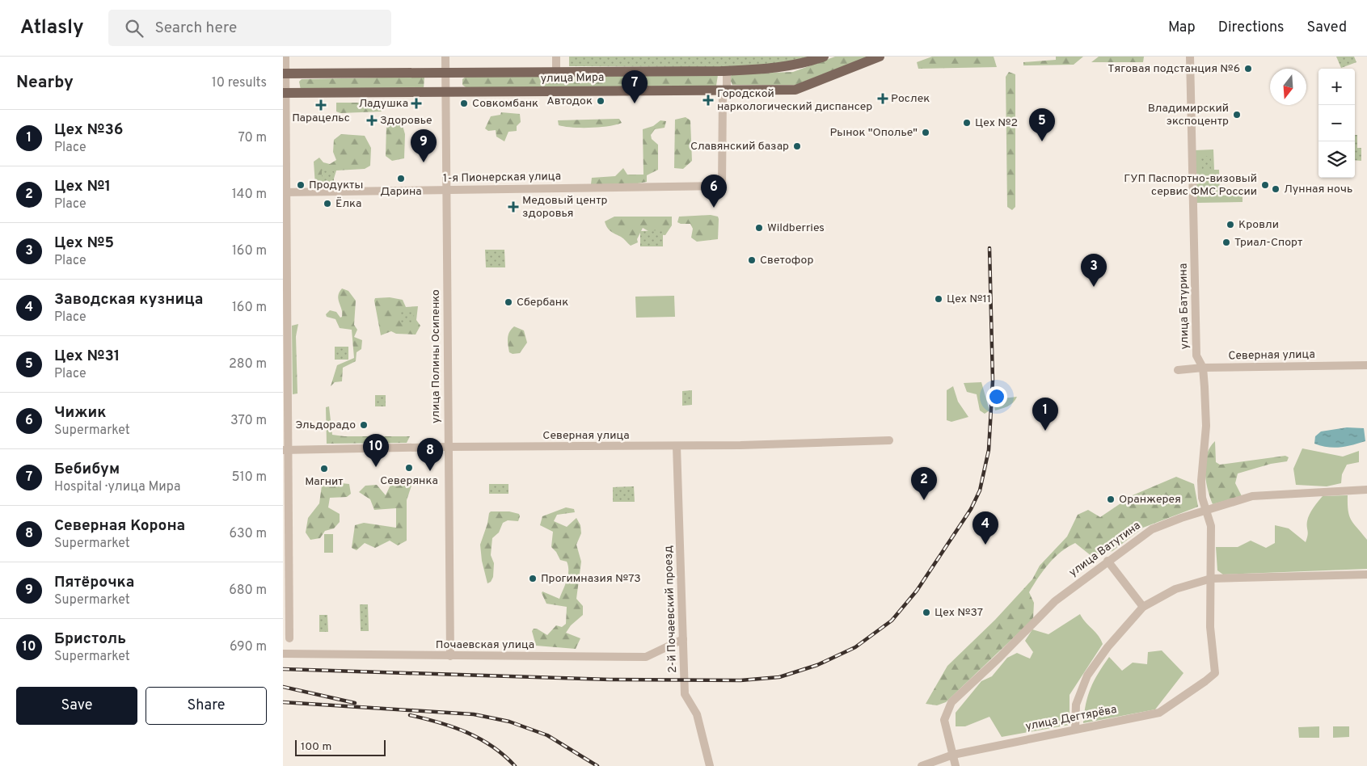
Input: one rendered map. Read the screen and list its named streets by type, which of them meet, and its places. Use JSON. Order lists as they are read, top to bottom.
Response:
{
  "streets": {
    "main road": ["улица Мира"],
    "street": [
      "1-я Пионерская улица",
      "улица Батурина",
      "Северная улица",
      "улица Полины Осипенко",
      "улица Ватутина",
      "2-й Почаевский проезд",
      "Почаевская улица",
      "улица Дегтярёва"
    ]
  },
  "crossings": [
    ["улица Мира", "1-я Пионерская улица"],
    ["улица Мира", "улица Полины Осипенко"],
    ["1-я Пионерская улица", "улица Полины Осипенко"],
    ["улица Батурина", "Северная улица"],
    ["улица Батурина", "улица Ватутина"],
    ["улица Батурина", "улица Дегтярёва"],
    ["Северная улица", "улица Полины Осипенко"],
    ["Северная улица", "2-й Почаевский проезд"],
    ["улица Полины Осипенко", "Почаевская улица"],
    ["улица Ватутина", "улица Дегтярёва"],
    ["2-й Почаевский проезд", "Почаевская улица"]
  ],
  "places": {
    "other": [
      "Тяговая подстанция №6",
      "Автодок",
      "Совкомбанк",
      "Владимирский экспоцентр",
      "Цех №2",
      "Рынок \"Ополье\"",
      "Славянский базар",
      "Дарина",
      "Продукты",
      "ГУП Паспортно-визовый сервис ФМС России",
      "Лунная ночь",
      "Ёлка",
      "Кровли",
      "Wildberries",
      "Триал-Спорт",
      "Светофор",
      "Цех №11",
      "Сбербанк",
      "Эльдорадо",
      "Северянка",
      "Магнит",
      "Оранжерея",
      "Прогимназия №73",
      "Цех №37"
    ],
    "health": [
      "Рослек",
      "Городской наркологический диспансер",
      "Ладушка",
      "Парацельс",
      "Здоровье",
      "Медовый центр здоровья"
    ]
  },
  "scale_bar": "100 m",
  "north": "bottom",
  "page": {
    "header": "Atlasly",
    "search": "Search here",
    "nav": ["Map", "Directions", "Saved"],
    "heading": ["Nearby", "10 results"],
    "map_buttons": ["+", "−"],
    "pins": [
      "7",
      "5",
      "9",
      "6",
      "3",
      "1",
      "10",
      "8",
      "2",
      "4"
    ],
    "list": [
      {
        "mark": "1",
        "name": "Цех №36",
        "note": "Place",
        "value": "70 m"
      },
      {
        "mark": "2",
        "name": "Цех №1",
        "note": "Place",
        "value": "140 m"
      },
      {
        "mark": "3",
        "name": "Цех №5",
        "note": "Place",
        "value": "160 m"
      },
      {
        "mark": "4",
        "name": "Заводская кузница",
        "note": "Place",
        "value": "160 m"
      },
      {
        "mark": "5",
        "name": "Цех №31",
        "note": "Place",
        "value": "280 m"
      },
      {
        "mark": "6",
        "name": "Чижик",
        "note": "Supermarket",
        "value": "370 m"
      },
      {
        "mark": "7",
        "name": "Бебибум",
        "note": "Hospital · улица Мира",
        "value": "510 m"
      },
      {
        "mark": "8",
        "name": "Северная Корона",
        "note": "Supermarket",
        "value": "630 m"
      },
      {
        "mark": "9",
        "name": "Пятёрочка",
        "note": "Supermarket",
        "value": "680 m"
      },
      {
        "mark": "10",
        "name": "Бристоль",
        "note": "Supermarket",
        "value": "690 m"
      }
    ],
    "buttons": ["Save", "Share"],
    "scale": "100 m"
  }
}
